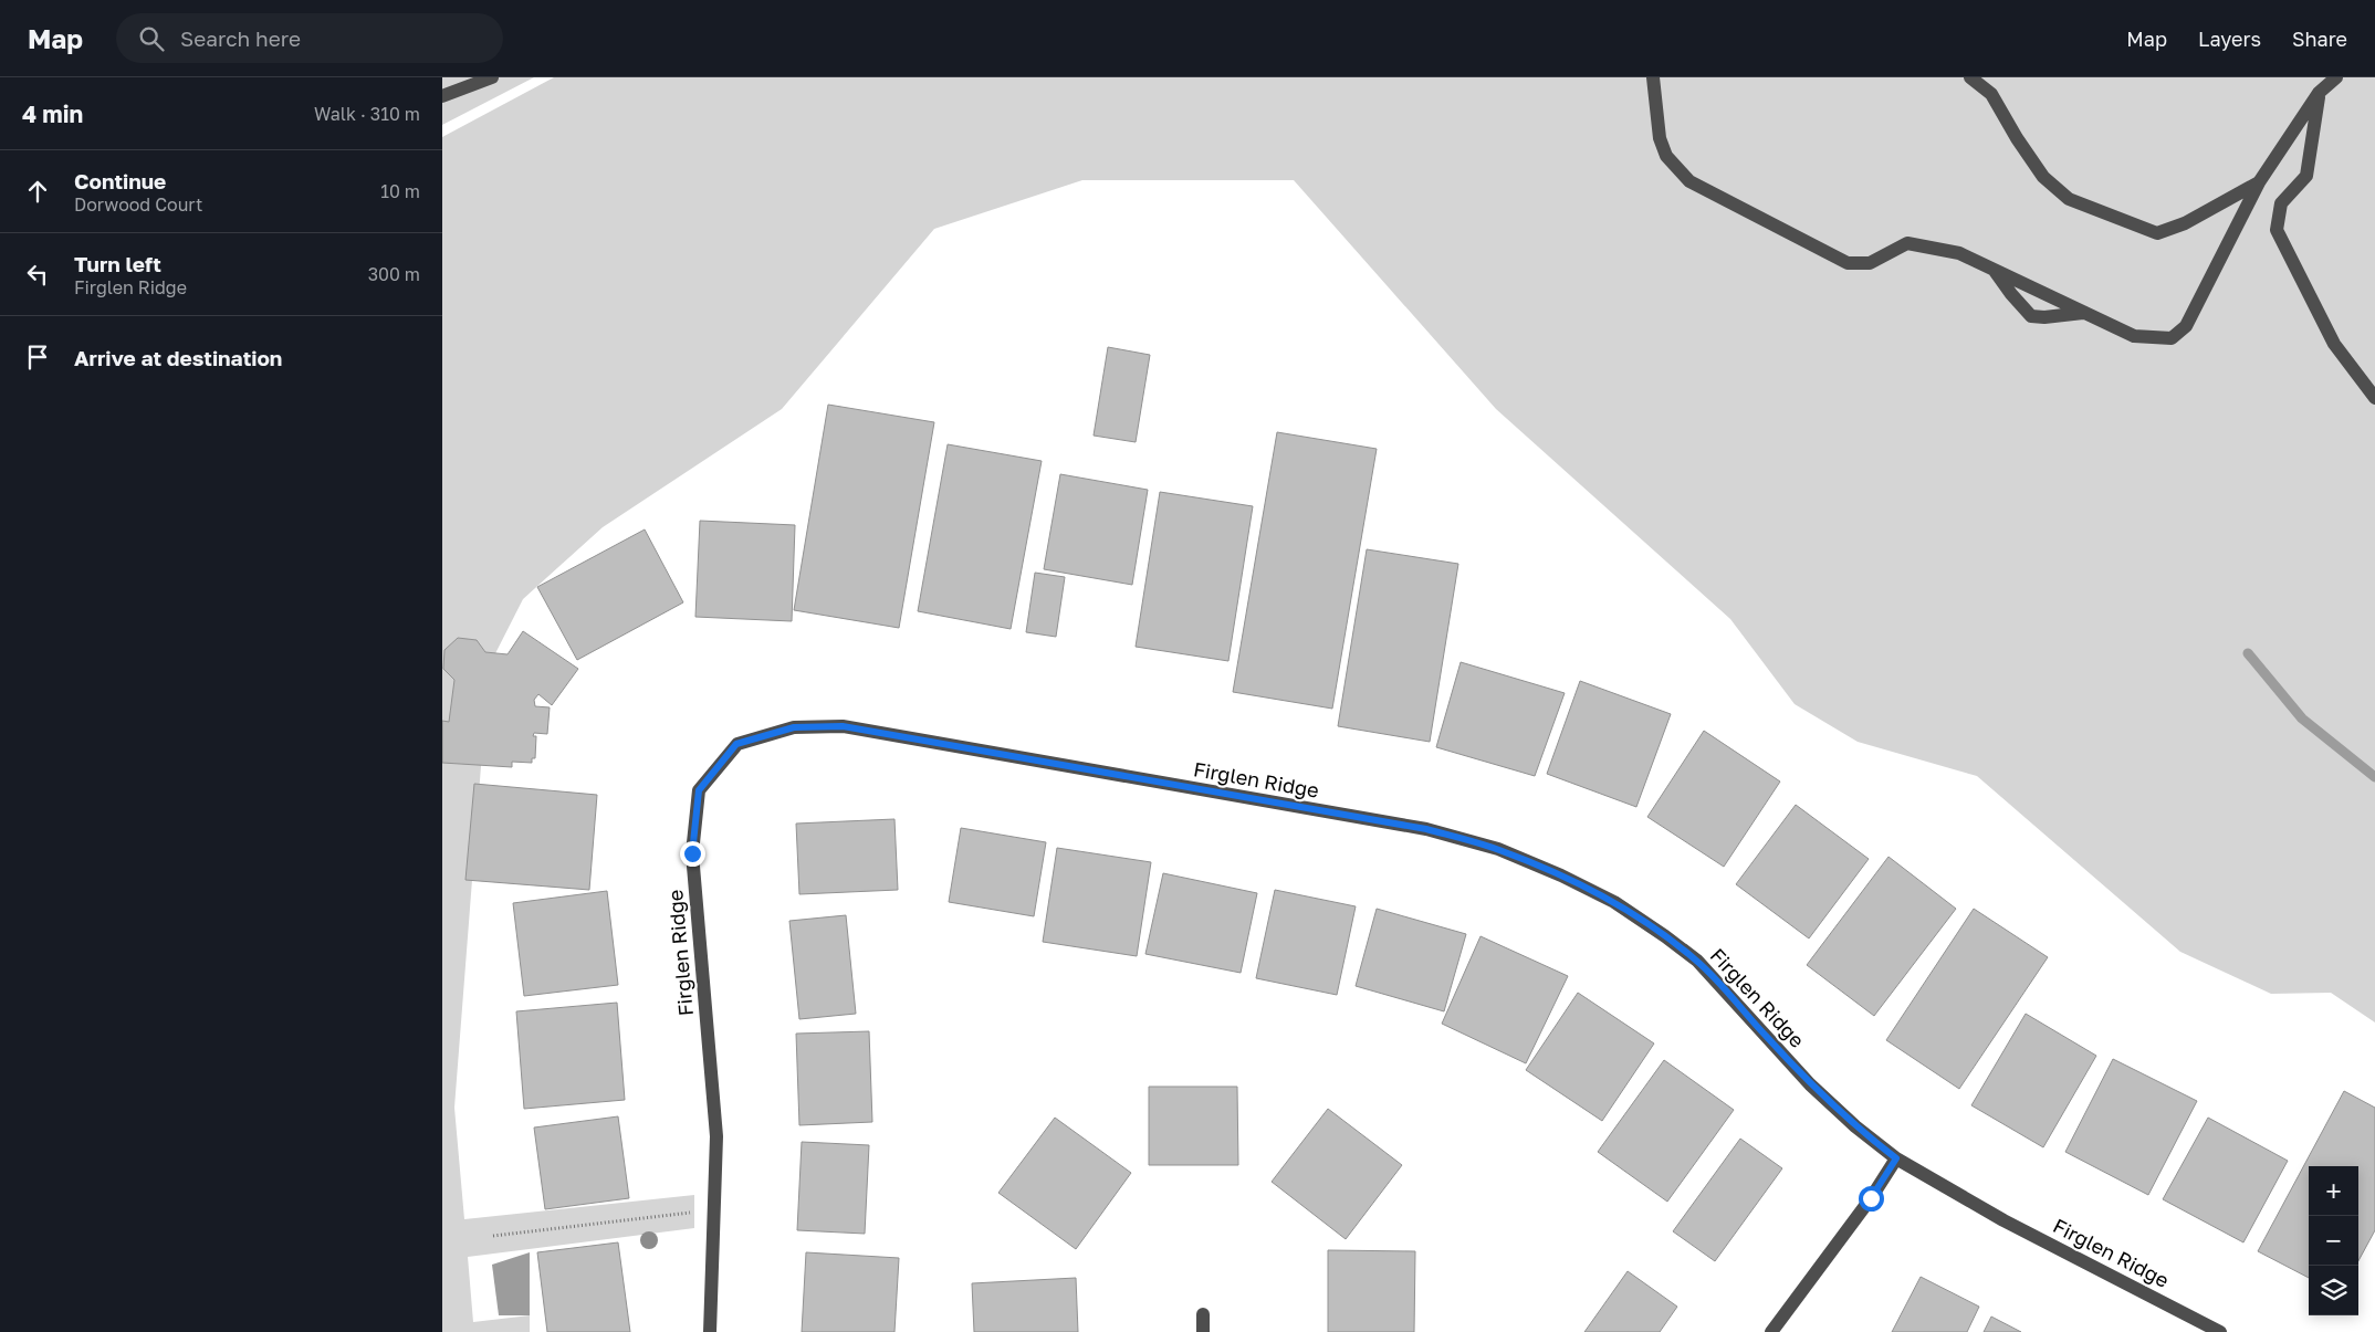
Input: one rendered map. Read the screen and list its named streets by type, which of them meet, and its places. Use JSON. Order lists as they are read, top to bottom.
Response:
{
  "streets": {
    "street": ["Firglen Ridge"]
  },
  "page": {
    "header": "Map",
    "search": "Search here",
    "nav": ["Map", "Layers", "Share"],
    "heading": ["4 min", "Walk · 310 m"],
    "list": [
      ["Continue", "Dorwood Court", "10 m"],
      ["Turn left", "Firglen Ridge", "300 m"],
      "Arrive at destination"
    ],
    "map_buttons": ["+", "−"]
  }
}
